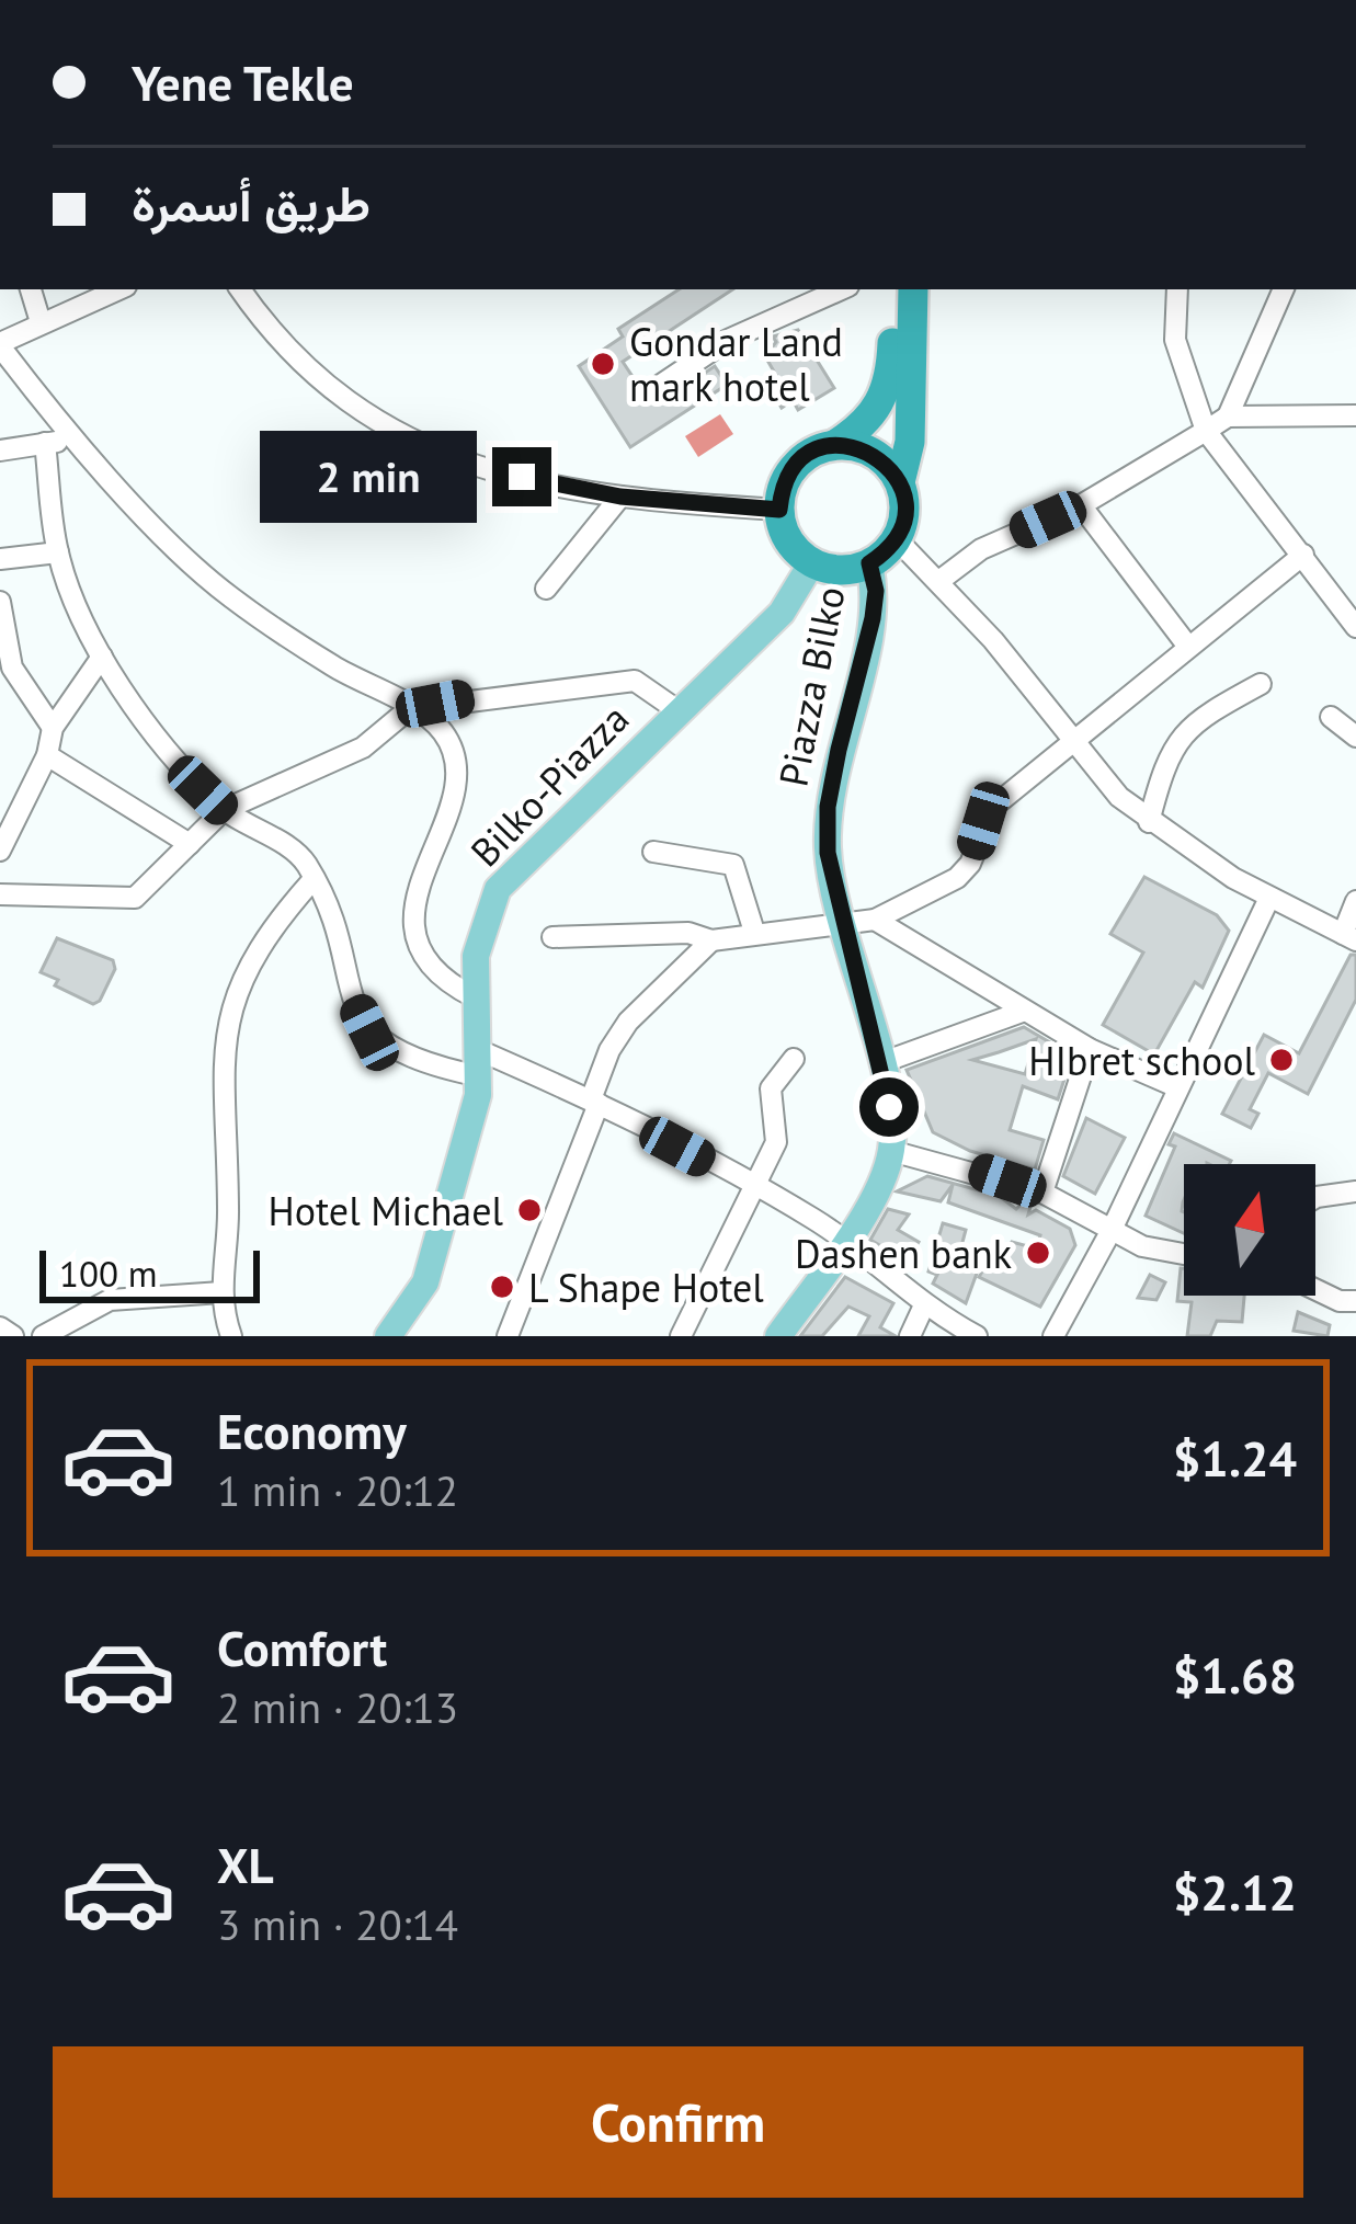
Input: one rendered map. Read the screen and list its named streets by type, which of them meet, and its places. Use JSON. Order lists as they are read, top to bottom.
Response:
{
  "streets": {
    "main road": ["Piazza Bilko", "Bilko-Piazza"]
  },
  "crossings": [
    ["Piazza Bilko", "Bilko-Piazza"]
  ],
  "places": [
    "Gondar Land mark hotel",
    "HIbret school",
    "Hotel Michael",
    "Dashen bank",
    "L Shape Hotel"
  ],
  "scale_bar": "100 m",
  "north": "top",
  "page": {
    "banner": ["Yene Tekle", "طريق أسمرة"],
    "bubble": "2 min",
    "scale": "100 m",
    "list": [
      {
        "name": "Economy",
        "note": "1 min · 20:12",
        "value": "$1.24"
      },
      {
        "name": "Comfort",
        "note": "2 min · 20:13",
        "value": "$1.68"
      },
      {
        "name": "XL",
        "note": "3 min · 20:14",
        "value": "$2.12"
      }
    ],
    "buttons": "Confirm"
  }
}
